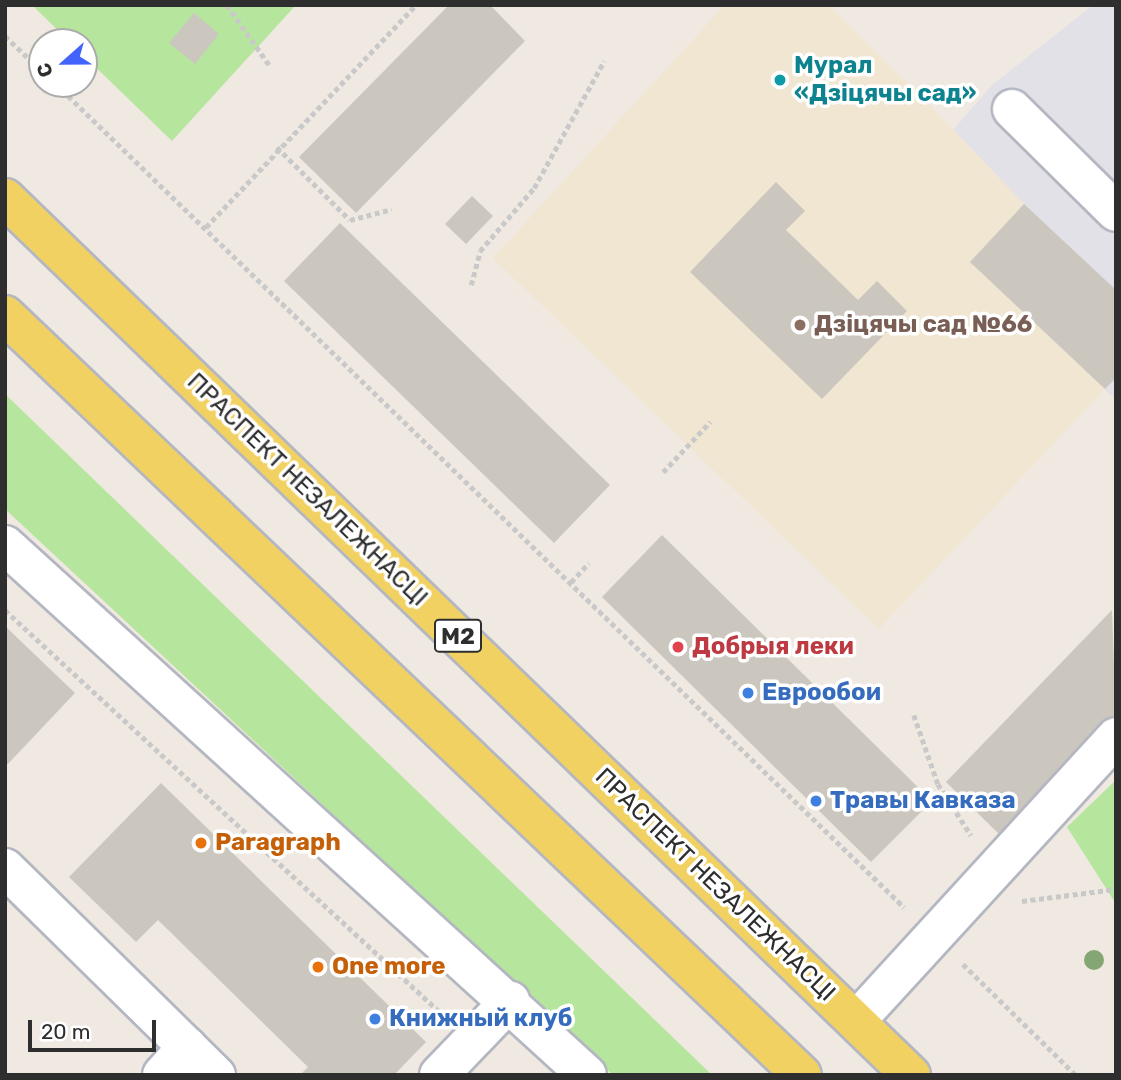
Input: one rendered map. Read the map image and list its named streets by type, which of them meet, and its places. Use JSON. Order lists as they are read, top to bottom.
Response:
{
  "streets": {
    "main road": ["ПРАСПЕКТ НЕЗАЛЕЖНАСЦІ", "М2"]
  },
  "places": [
    "Мурал «Дзіцячы сад»",
    "Дзіцячы сад №66",
    "Добрыя леки",
    "Еврообои",
    "Травы Кавказа",
    "Paragraph",
    "One more",
    "Книжный клуб"
  ],
  "scale_bar": "20 m",
  "north": "left"
}
